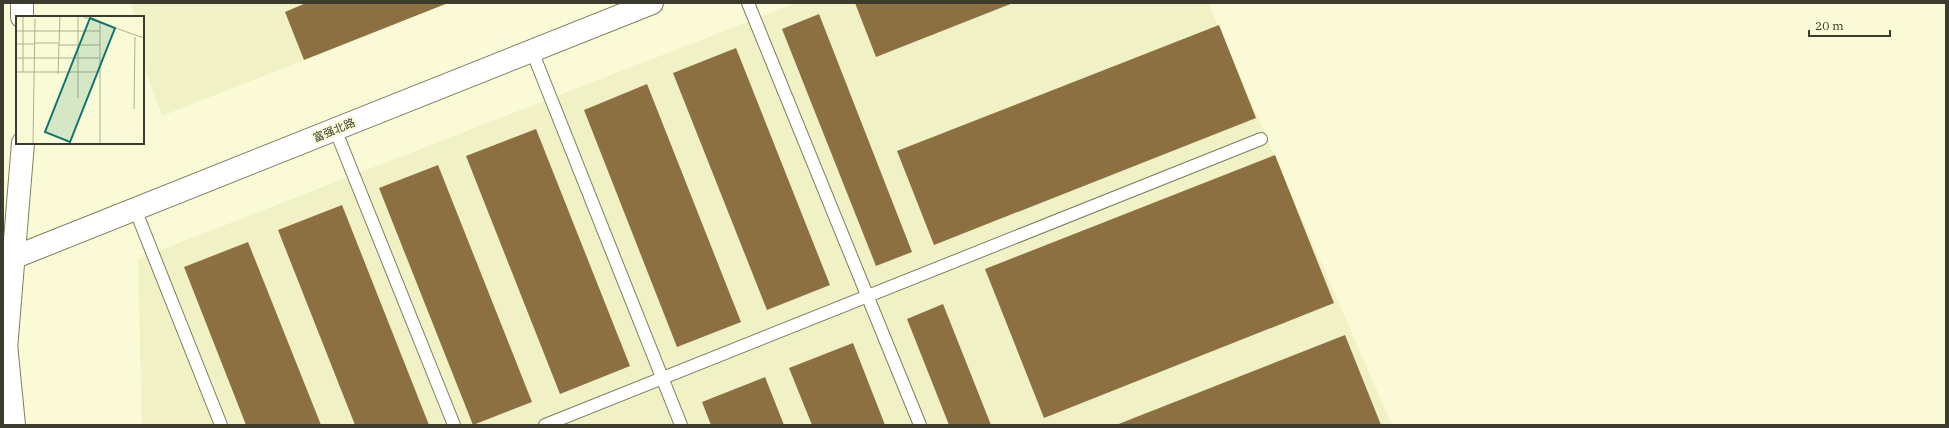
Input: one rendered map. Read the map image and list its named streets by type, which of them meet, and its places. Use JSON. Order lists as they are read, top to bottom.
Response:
{
  "streets": {
    "main road": ["富强北路"]
  },
  "scale_bar": "20 m"
}
